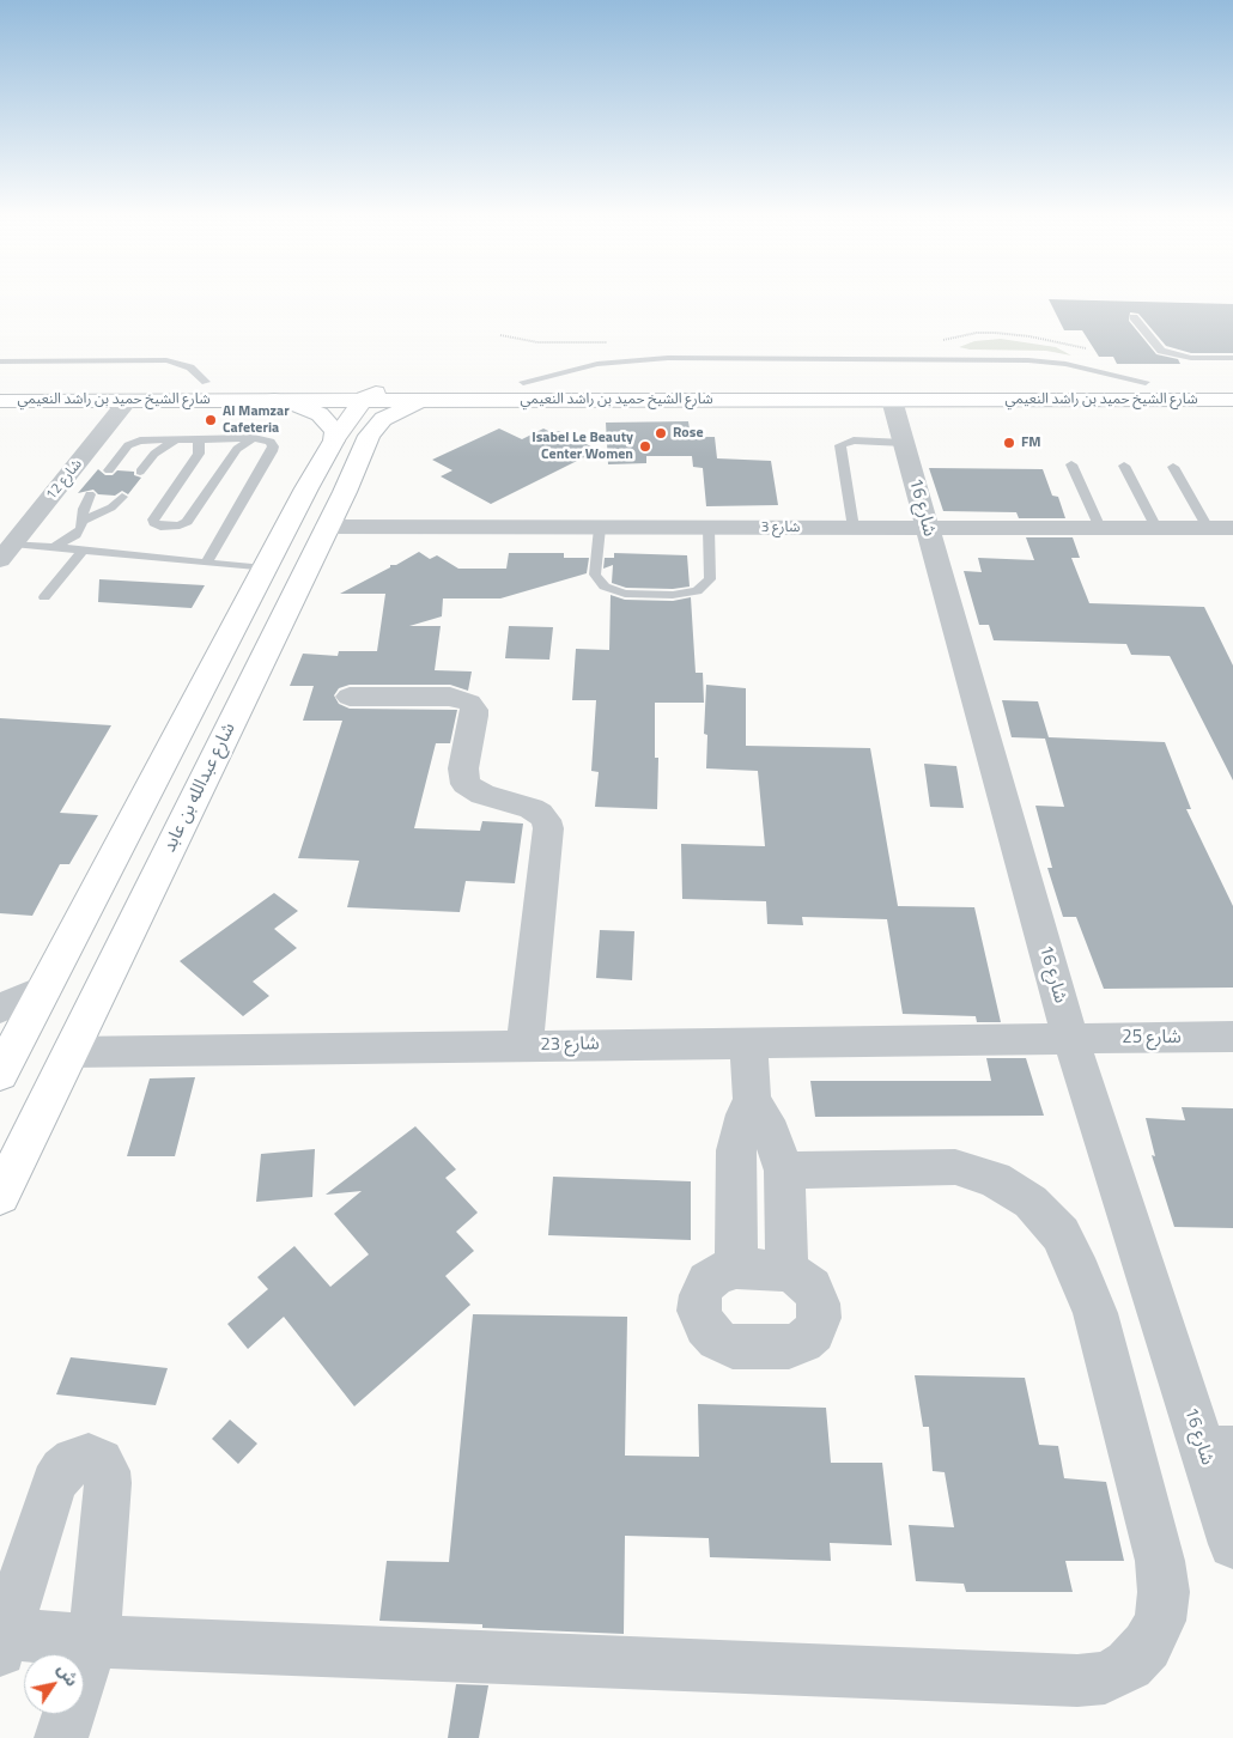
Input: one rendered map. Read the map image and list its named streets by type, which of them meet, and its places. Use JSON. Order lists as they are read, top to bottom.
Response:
{
  "streets": {
    "main road": ["شارع الشيخ حميد بن راشد النعيمي", "شارع عبدالله بن عابد"],
    "street": [
      "شارع 12",
      "شارع 16",
      "شارع 3",
      "شارع 25",
      "شارع 23"
    ]
  },
  "crossings": [
    ["شارع الشيخ حميد بن راشد النعيمي", "شارع 12"],
    ["شارع الشيخ حميد بن راشد النعيمي", "شارع 16"],
    ["شارع الشيخ حميد بن راشد النعيمي", "شارع عبدالله بن عابد"],
    ["شارع 16", "شارع 3"],
    ["شارع 16", "شارع 25"],
    ["شارع 16", "شارع 23"],
    ["شارع 3", "شارع عبدالله بن عابد"],
    ["شارع عبدالله بن عابد", "شارع 23"],
    ["شارع 25", "شارع 23"]
  ],
  "places": [
    "Al Mamzar Cafeteria",
    "Rose",
    "FM",
    "Isabel Le Beauty Center Women"
  ],
  "north": "top right"
}
